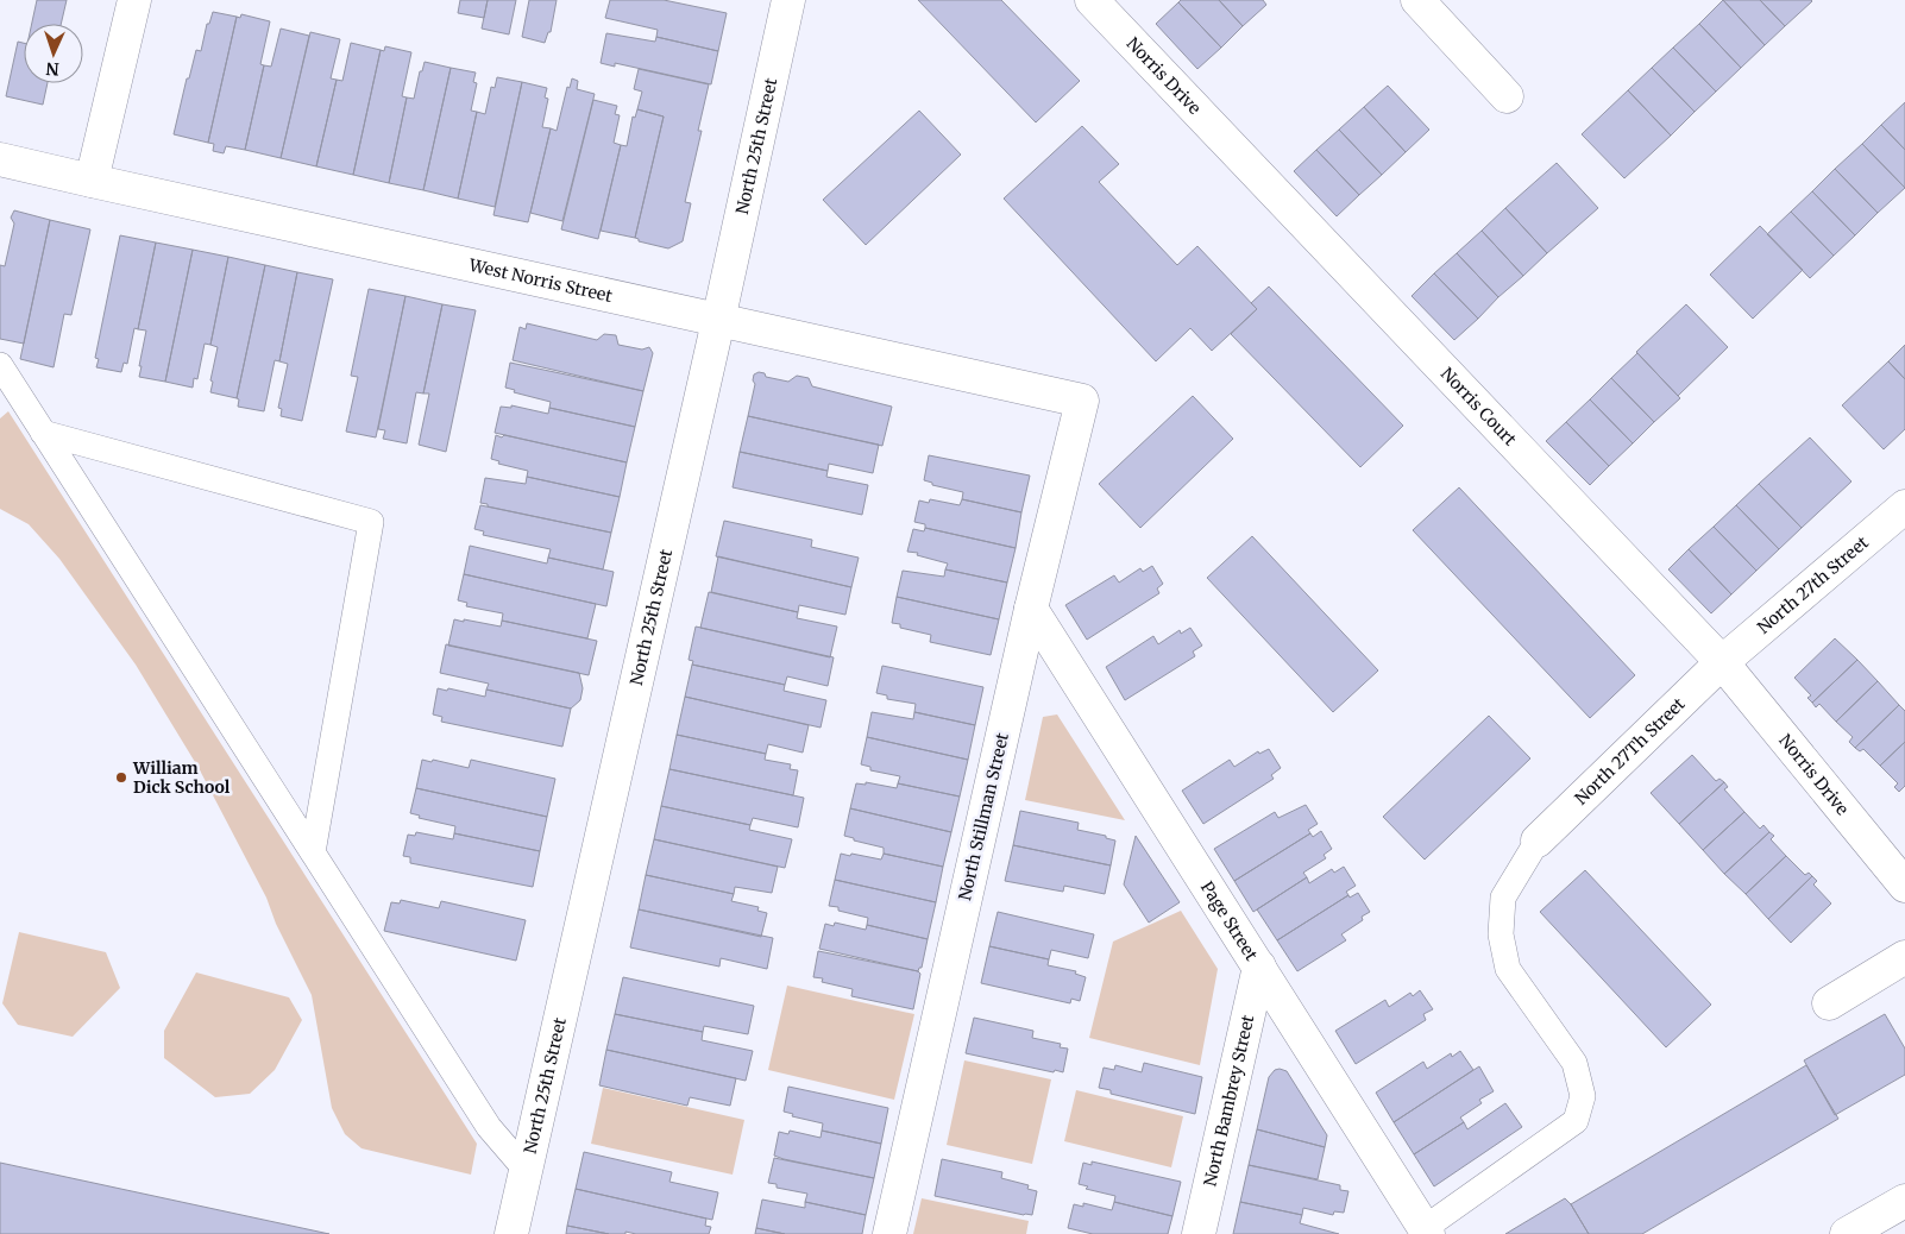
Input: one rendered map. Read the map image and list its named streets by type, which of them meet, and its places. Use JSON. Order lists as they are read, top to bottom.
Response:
{
  "streets": {
    "street": [
      "Norris Drive",
      "North 25th Street",
      "West Norris Street",
      "Norris Court",
      "North 27th Street",
      "North 27Th Street",
      "North Stillman Street",
      "Page Street",
      "North Bambrey Street"
    ]
  },
  "crossings": [
    ["Norris Drive", "Norris Court"],
    ["Norris Drive", "North 27th Street"],
    ["Norris Drive", "North 27Th Street"],
    ["North 25th Street", "West Norris Street"],
    ["West Norris Street", "North Stillman Street"],
    ["Norris Court", "North 27th Street"],
    ["Norris Court", "North 27Th Street"],
    ["North 27th Street", "North 27Th Street"],
    ["North Stillman Street", "Page Street"],
    ["Page Street", "North Bambrey Street"]
  ],
  "places": ["William Dick School"],
  "north": "bottom"
}
